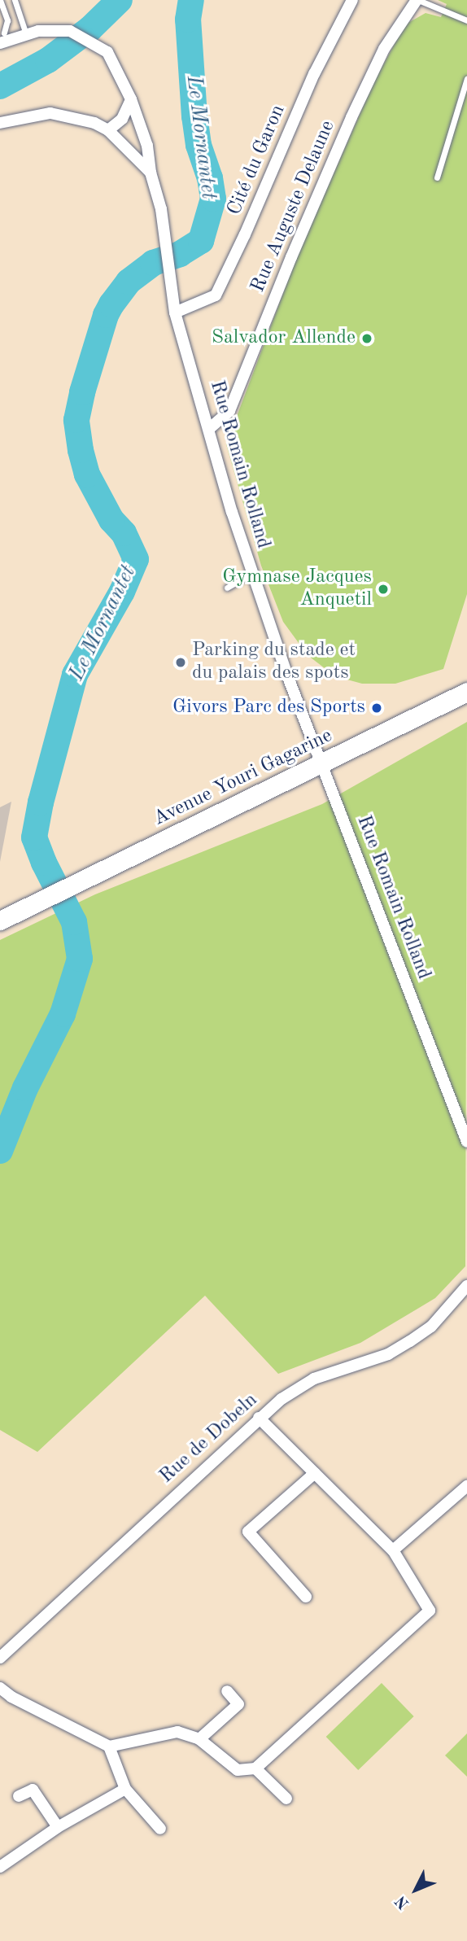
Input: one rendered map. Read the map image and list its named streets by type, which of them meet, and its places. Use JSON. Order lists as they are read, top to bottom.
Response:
{
  "streets": {
    "main road": ["Avenue Youri Gagarine"],
    "street": [
      "Cité du Garon",
      "Rue Auguste Delaune",
      "Rue Romain Rolland",
      "Rue de Dobeln"
    ]
  },
  "crossings": [
    ["Cité du Garon", "Rue Romain Rolland"],
    ["Rue Auguste Delaune", "Rue Romain Rolland"],
    ["Rue Romain Rolland", "Avenue Youri Gagarine"]
  ],
  "water": ["Le Mornantet"],
  "places": [
    "Salvador Allende",
    "Gymnase Jacques Anquetil",
    "Parking du stade et du palais des spots",
    "Givors Parc des Sports"
  ],
  "north": "bottom left"
}
